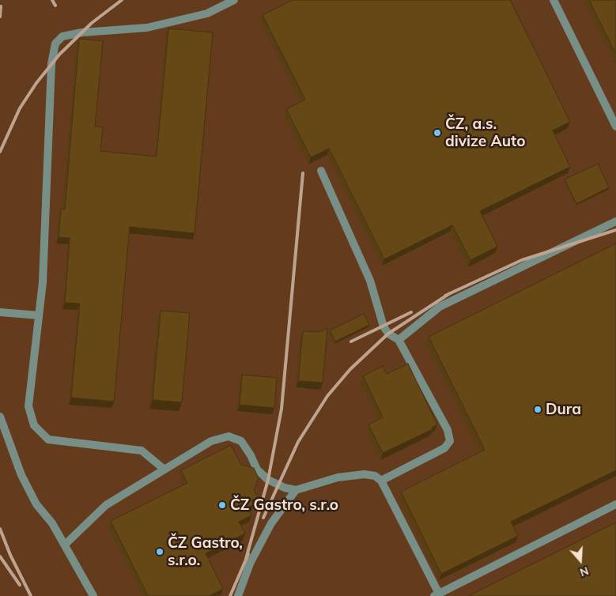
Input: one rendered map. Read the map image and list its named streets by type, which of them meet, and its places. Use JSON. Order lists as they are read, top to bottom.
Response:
{
  "places": [
    "ČZ, a.s. divize Auto",
    "Dura",
    "ČZ Gastro, s.r.o",
    "ČZ Gastro, s.r.o."
  ],
  "north": "bottom"
}
